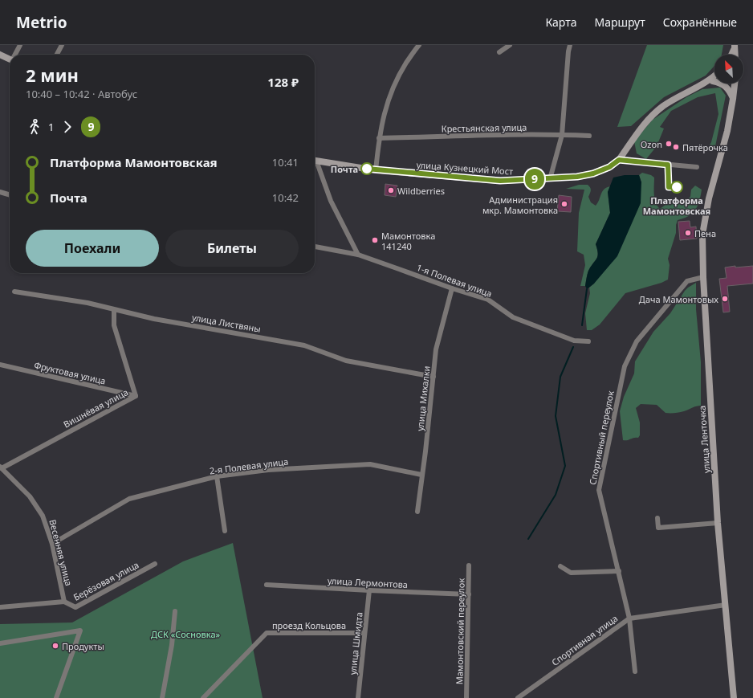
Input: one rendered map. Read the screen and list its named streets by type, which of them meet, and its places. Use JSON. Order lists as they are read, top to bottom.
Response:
{
  "streets": {
    "main road": ["улица Кузнецкий Мост", "улица Ленточка"],
    "street": [
      "Крестьянская улица",
      "1-я Полевая улица",
      "улица Листвяны",
      "Фруктовая улица",
      "улица Михалки",
      "Вишнёвая улица",
      "Спортивный переулок",
      "2-я Полевая улица",
      "Весенняя улица",
      "Берёзовая улица",
      "улица Лермонтова",
      "проезд Кольцова",
      "Мамонтовский переулок",
      "Спортивная улица",
      "улица Шмидта"
    ]
  },
  "crossings": [
    ["1-я Полевая улица", "улица Михалки"],
    ["улица Листвяны", "улица Михалки"],
    ["улица Листвяны", "Вишнёвая улица"],
    ["Фруктовая улица", "Вишнёвая улица"],
    ["улица Михалки", "2-я Полевая улица"],
    ["Вишнёвая улица", "Весенняя улица"],
    ["Спортивный переулок", "улица Ленточка"],
    ["Спортивный переулок", "Спортивная улица"],
    ["улица Ленточка", "Спортивная улица"],
    ["2-я Полевая улица", "Весенняя улица"],
    ["Весенняя улица", "Берёзовая улица"],
    ["улица Лермонтова", "Мамонтовский переулок"],
    ["улица Лермонтова", "улица Шмидта"],
    ["проезд Кольцова", "улица Шмидта"]
  ],
  "parks": ["ДСК «Сосновка»"],
  "places": [
    "Ozon",
    "Пятёрочка",
    "Почта",
    "Платформа Мамонтовская",
    "Wildberries",
    "Администрация мкр. Мамонтовка",
    "Пена",
    "Мамонтовка 141240",
    "Дача Мамонтовых",
    "Продукты"
  ],
  "lines": ["bus line 9"],
  "north": "top left",
  "page": {
    "header": "Metrio",
    "nav": ["Карта", "Маршрут", "Сохранённые"],
    "on_map": "9",
    "heading": ["2 мин", "10:40 – 10:42 · Автобус", "128 ₽"],
    "legs": ["1", "9"],
    "list": [
      {
        "name": "Платформа Мамонтовская",
        "value": "10:41"
      },
      {
        "name": "Почта",
        "value": "10:42"
      }
    ],
    "buttons": ["Поехали", "Билеты"]
  }
}
